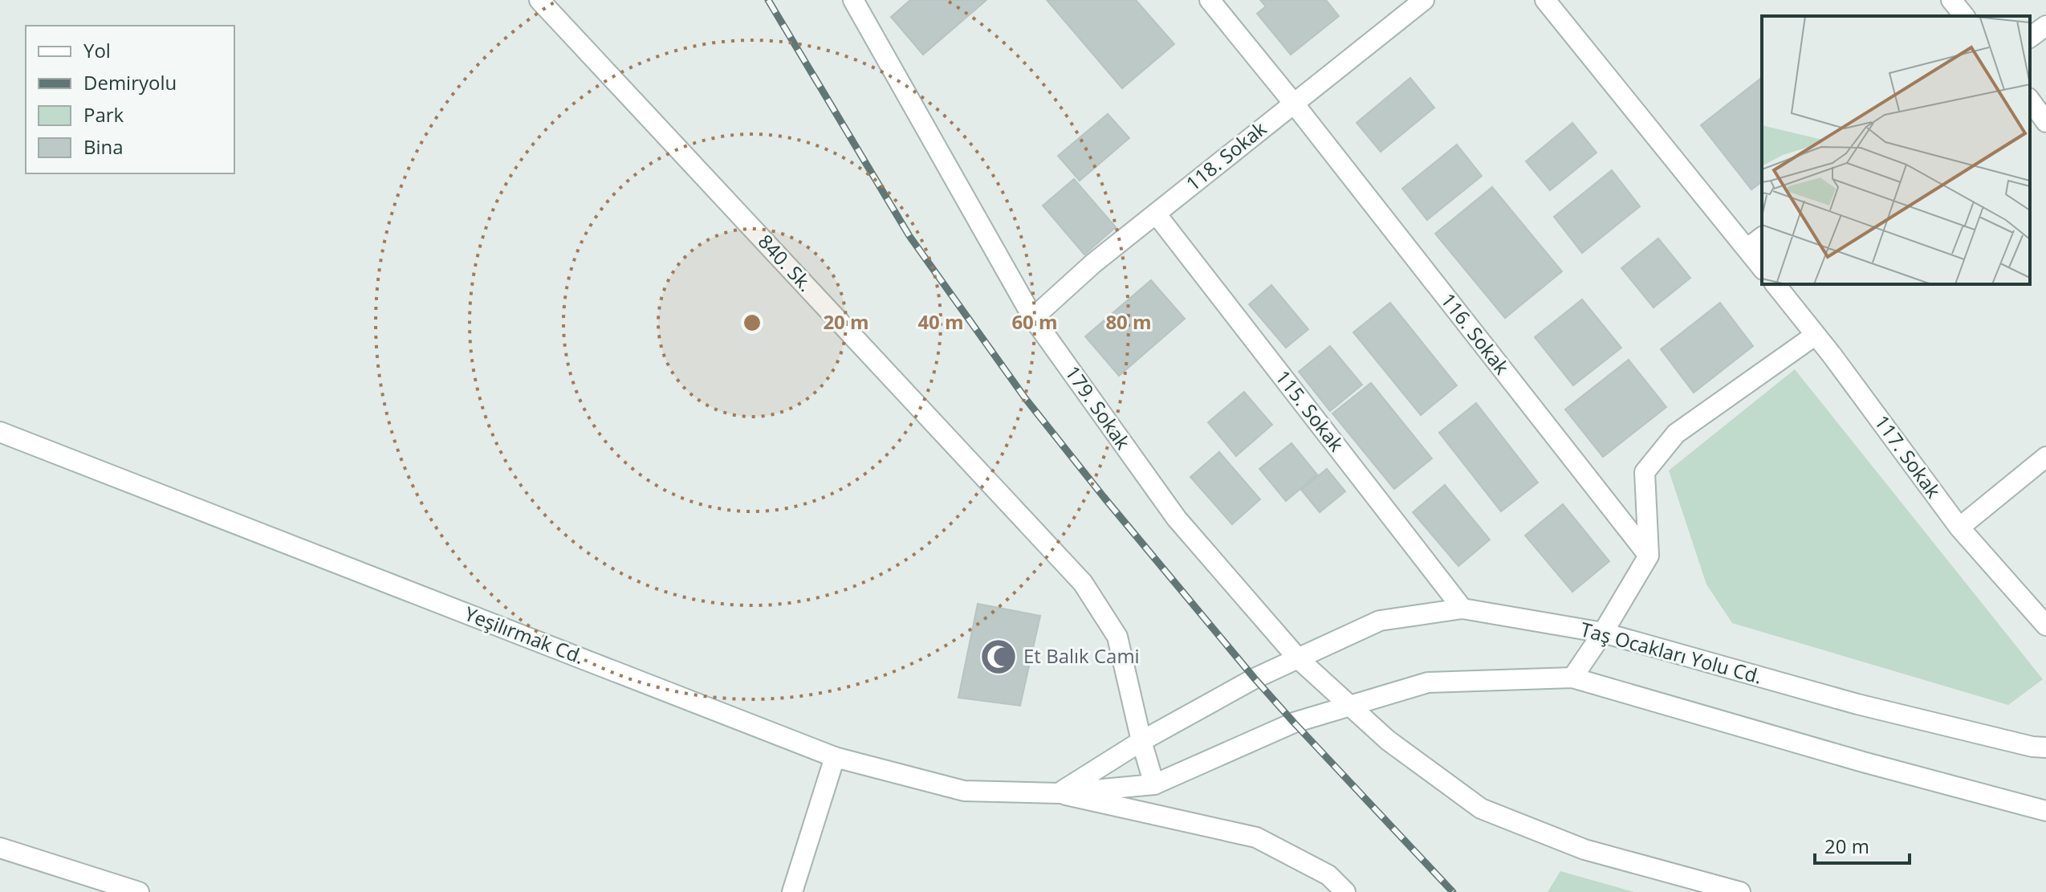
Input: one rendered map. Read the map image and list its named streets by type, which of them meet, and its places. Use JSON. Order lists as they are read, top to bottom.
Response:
{
  "streets": {
    "street": [
      "118. Sokak",
      "840. Sk.",
      "116. Sokak",
      "179. Sokak",
      "115. Sokak",
      "117. Sokak",
      "Yeşilırmak Cd.",
      "Taş Ocakları Yolu Cd."
    ]
  },
  "crossings": [
    ["118. Sokak", "116. Sokak"],
    ["118. Sokak", "179. Sokak"],
    ["118. Sokak", "115. Sokak"],
    ["840. Sk.", "Taş Ocakları Yolu Cd."],
    ["179. Sokak", "Taş Ocakları Yolu Cd."],
    ["115. Sokak", "Taş Ocakları Yolu Cd."],
    ["Yeşilırmak Cd.", "Taş Ocakları Yolu Cd."]
  ],
  "places": {
    "mosque": ["Et Balık Cami"]
  },
  "legend": [
    "Yol",
    "Demiryolu",
    "Park",
    "Bina"
  ],
  "scale_bar": "20 m",
  "rings": [
    "20 m",
    "40 m",
    "60 m",
    "80 m"
  ]
}
